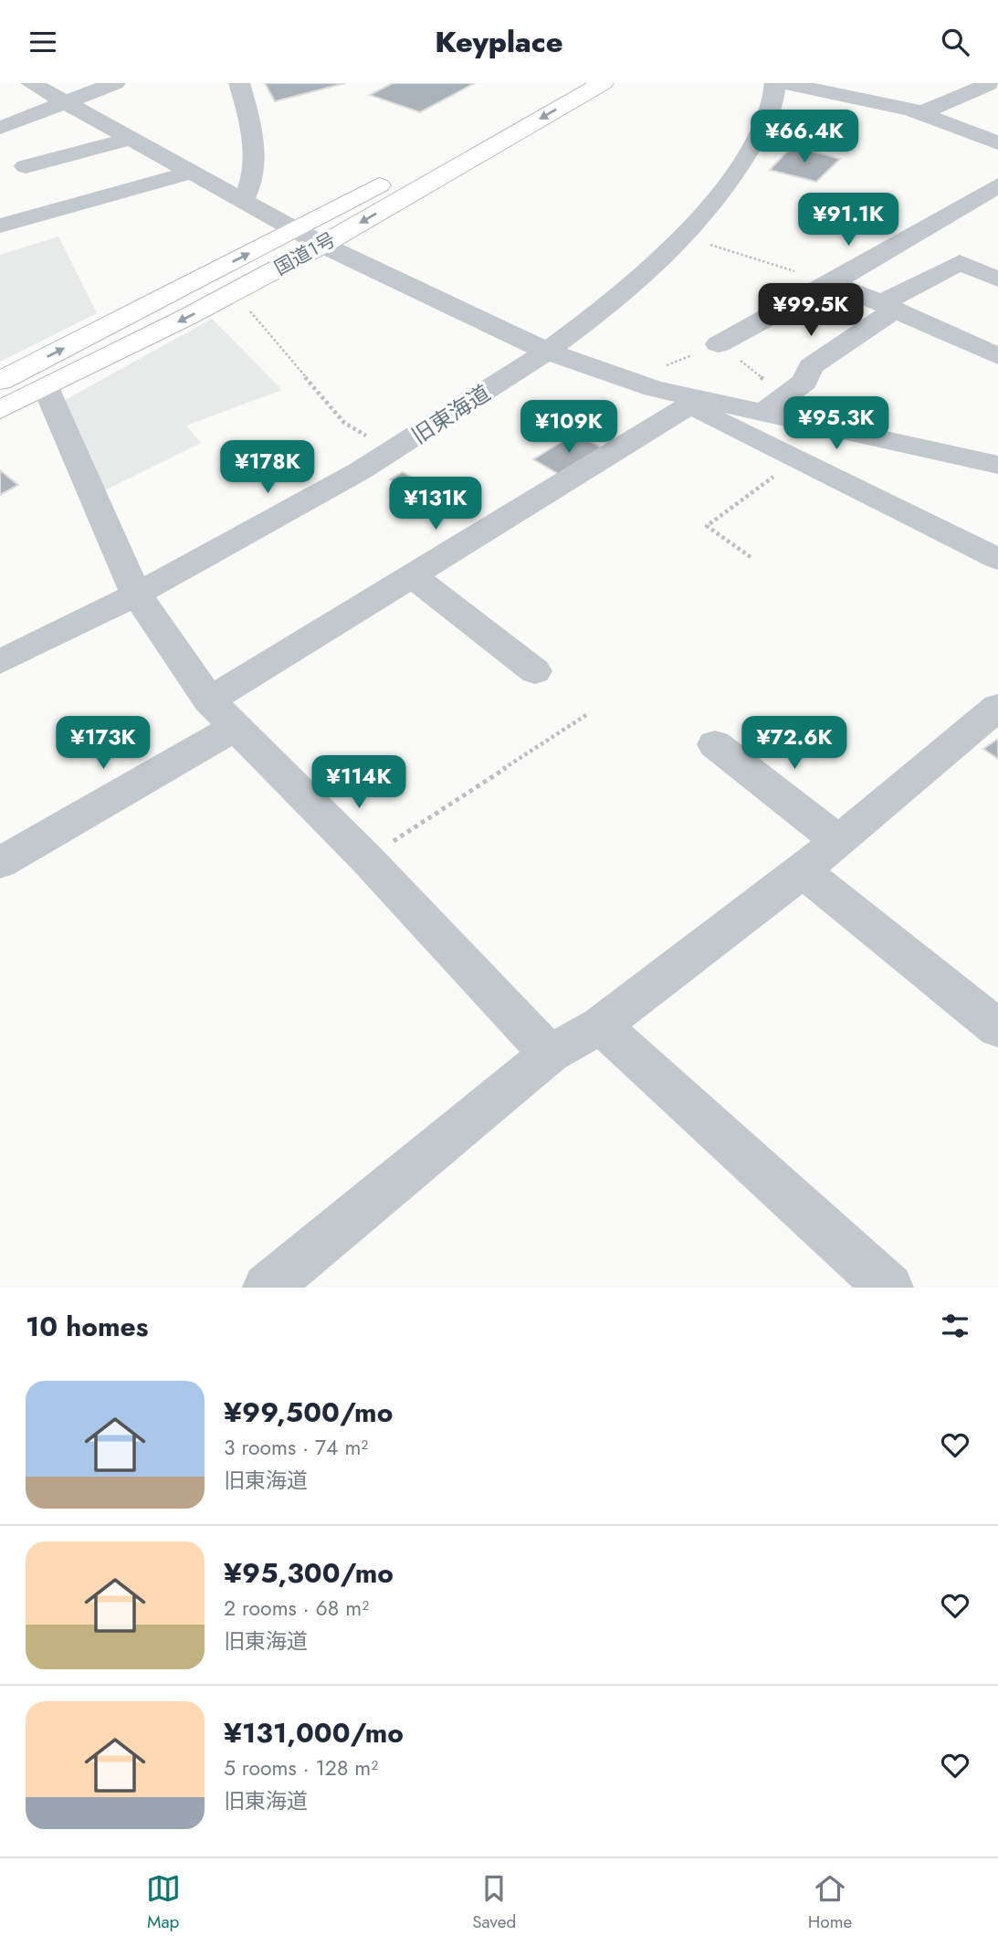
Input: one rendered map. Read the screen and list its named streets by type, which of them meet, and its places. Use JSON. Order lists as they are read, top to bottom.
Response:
{
  "streets": {
    "highway": ["国道1号"],
    "street": ["旧東海道"]
  },
  "page": {
    "header": "Keyplace",
    "price": [
      "¥66.4K",
      "¥91.1K",
      "¥99.5K",
      "¥95.3K",
      "¥109K",
      "¥178K",
      "¥131K",
      "¥173K",
      "¥72.6K",
      "¥114K"
    ],
    "heading": "10 homes",
    "list": [
      {
        "name": "¥99,500/mo",
        "note": "3 rooms · 74 m² · 旧東海道"
      },
      {
        "name": "¥95,300/mo",
        "note": "2 rooms · 68 m² · 旧東海道"
      },
      {
        "name": "¥131,000/mo",
        "note": "5 rooms · 128 m² · 旧東海道"
      }
    ],
    "tabs": ["Map", "Saved", "Home"]
  }
}
